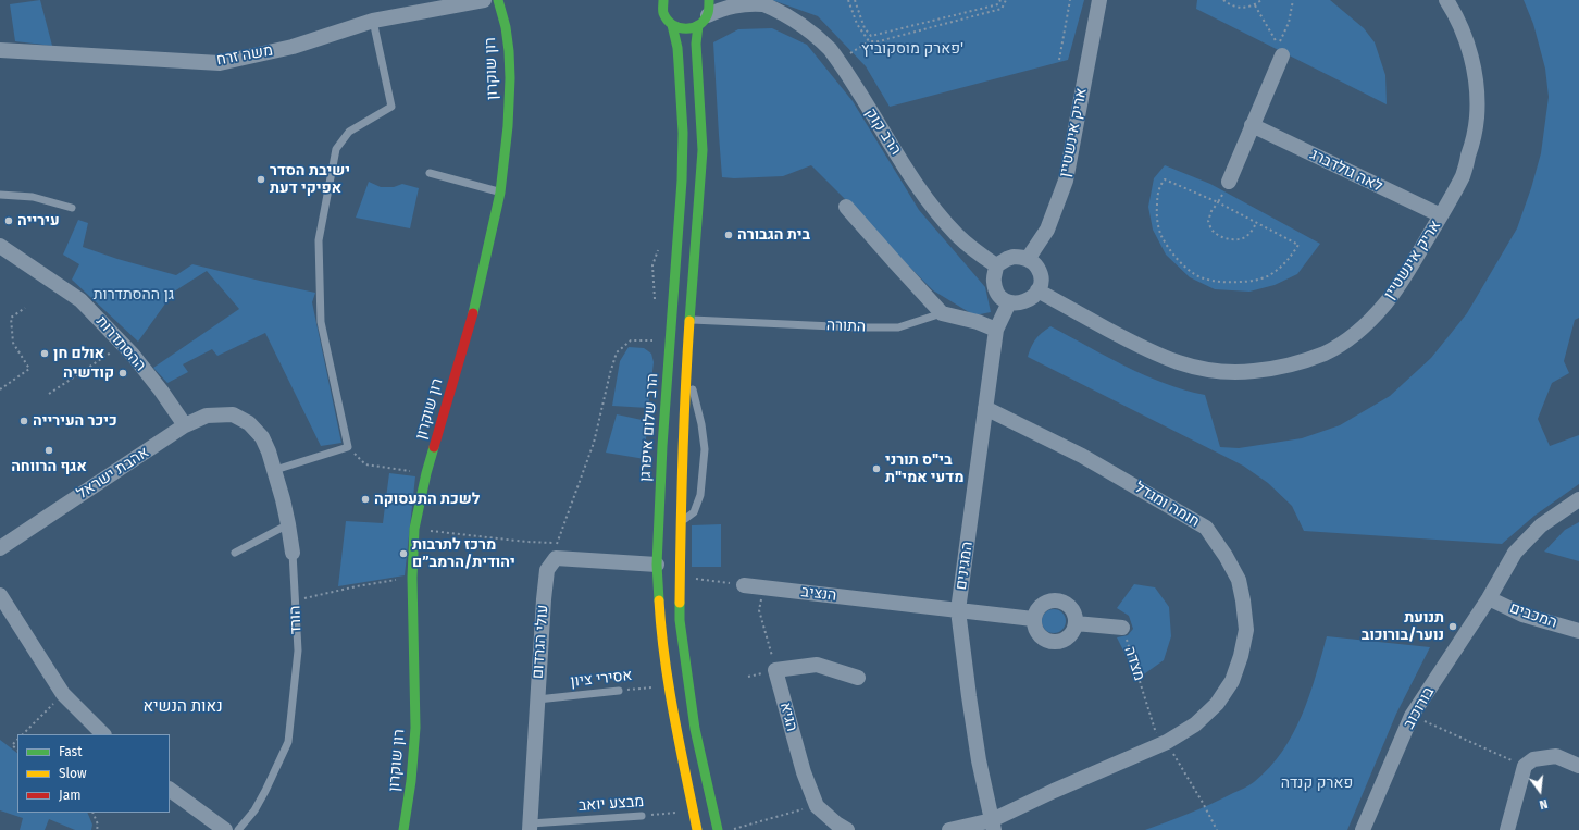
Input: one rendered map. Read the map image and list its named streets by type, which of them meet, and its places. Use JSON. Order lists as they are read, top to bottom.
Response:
{
  "streets": {
    "main road": ["רון שוקרון", "הרב שלום איפרגן"],
    "street": [
      "משה זרח",
      "הרב קוק",
      "אריק אינשטיין",
      "לאה גולדברג",
      "ההסתדרות",
      "אהבת ישראל",
      "חומה ומגדל",
      "המגינים",
      "הנציב",
      "המכבים",
      "הורד",
      "עולי הגרדום",
      "מצדה",
      "בורוכוב",
      "הגיא"
    ],
    "lane": ["התורה", "אסירי ציון", "מבצע יואב"]
  },
  "crossings": [
    ["הרב קוק", "אריק אינשטיין"],
    ["הרב קוק", "המגינים"],
    ["אריק אינשטיין", "לאה גולדברג"],
    ["אריק אינשטיין", "המגינים"],
    ["ההסתדרות", "אהבת ישראל"],
    ["הרב שלום איפרגן", "אסירי ציון"],
    ["הרב שלום איפרגן", "מבצע יואב"],
    ["אהבת ישראל", "הורד"],
    ["חומה ומגדל", "המגינים"],
    ["חומה ומגדל", "מצדה"],
    ["המגינים", "הנציב"],
    ["המכבים", "בורוכוב"],
    ["עולי הגרדום", "אסירי ציון"],
    ["עולי הגרדום", "מבצע יואב"]
  ],
  "districts": ["נאות הנשיא"],
  "parks": ["פארק מוסקוביץ'", "גן ההסתדרות", "פארק קנדה"],
  "places": [
    "ישיבת הסדר אפיקי דעת",
    "עירייה",
    "בית הגבורה",
    "אולם חן",
    "קודשיה",
    "כיכר העירייה",
    "אגף הרווחה",
    "בי\"ס תורני מדעי אמי\"ת",
    "לשכת התעסוקה",
    "מרכז לתרבות יהודית/הרמב״ם",
    "תנועת נוער/בורוכוב"
  ],
  "legend": ["Fast", "Slow", "Jam"],
  "north": "bottom"
}
